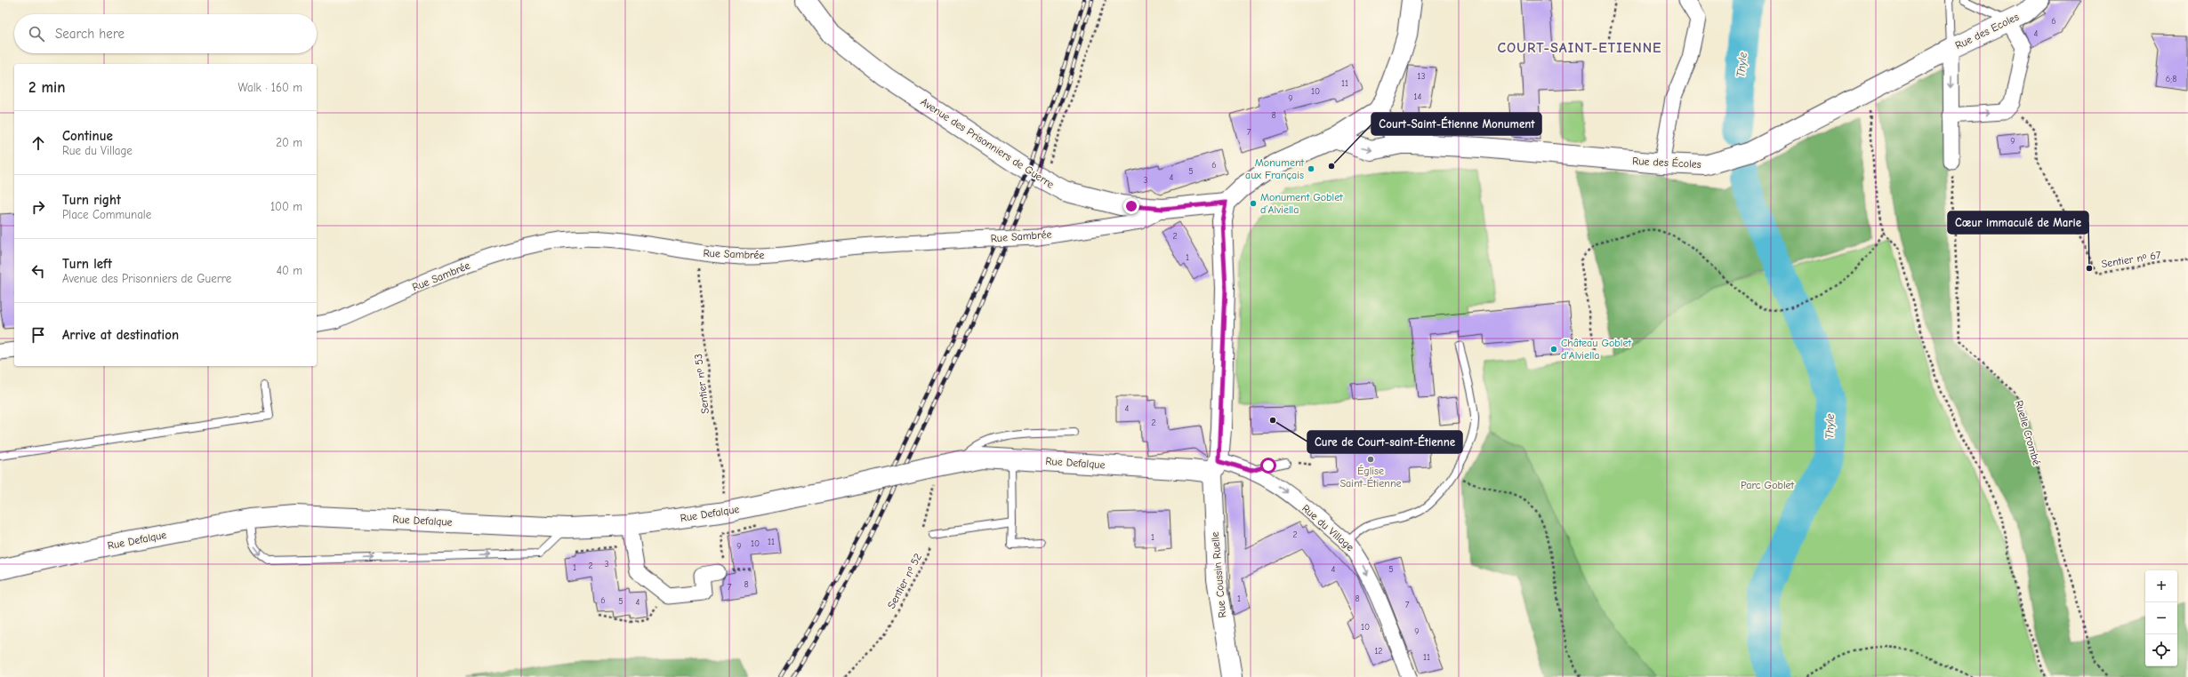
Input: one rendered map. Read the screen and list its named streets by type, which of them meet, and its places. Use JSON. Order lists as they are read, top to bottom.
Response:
{
  "streets": {
    "main road": [
      "Rue des Ecoles",
      "Avenue des Prisonniers de Guerre",
      "Rue des Écoles",
      "Rue Defalque",
      "Rue Coussin Ruelle"
    ],
    "street": ["Rue Sambrée", "Rue du Village"],
    "path": [
      "Sentier nᵒ 67",
      "Sentier nᵒ 53",
      "Ruelle Crombé",
      "Sentier nᵒ 52"
    ]
  },
  "crossings": [
    ["Rue des Ecoles", "Rue des Écoles"],
    ["Avenue des Prisonniers de Guerre", "Rue Sambrée"],
    ["Avenue des Prisonniers de Guerre", "Rue Coussin Ruelle"],
    ["Rue Sambrée", "Sentier nᵒ 53"],
    ["Sentier nᵒ 53", "Rue Defalque"],
    ["Rue Defalque", "Rue du Village"],
    ["Rue Defalque", "Rue Coussin Ruelle"],
    ["Rue du Village", "Rue Coussin Ruelle"]
  ],
  "one_way": ["Rue du Village"],
  "districts": ["COURT-SAINT-ETIENNE"],
  "water": ["Thyle"],
  "parks": ["Parc Goblet"],
  "places": [
    "Court-Saint-Étienne Monument",
    "Monument aux Français",
    "Monument Goblet d’Alviella",
    "Cœur immaculé de Marie",
    "Château Goblet d'Alviella",
    "Cure de Court-saint-Étienne",
    "Église Saint-Étienne"
  ],
  "house_numbers": [
    "6",
    "4",
    "13",
    "6;8",
    "11",
    "10",
    "14",
    "9",
    "8",
    "7",
    "9",
    "6",
    "5",
    "4",
    "3",
    "2",
    "1",
    "4",
    "2",
    "2",
    "1",
    "11",
    "10",
    "9",
    "3",
    "2",
    "1",
    "4",
    "5",
    "8",
    "7",
    "1",
    "8",
    "6",
    "5",
    "4",
    "7",
    "10",
    "9",
    "12",
    "11"
  ],
  "page": {
    "search": "Search here",
    "heading": ["2 min", "Walk · 160 m"],
    "list": [
      ["Continue", "Rue du Village", "20 m"],
      ["Turn right", "Place Communale", "100 m"],
      ["Turn left", "Avenue des Prisonniers de Guerre", "40 m"],
      "Arrive at destination"
    ],
    "map_buttons": ["+", "−"]
  }
}
